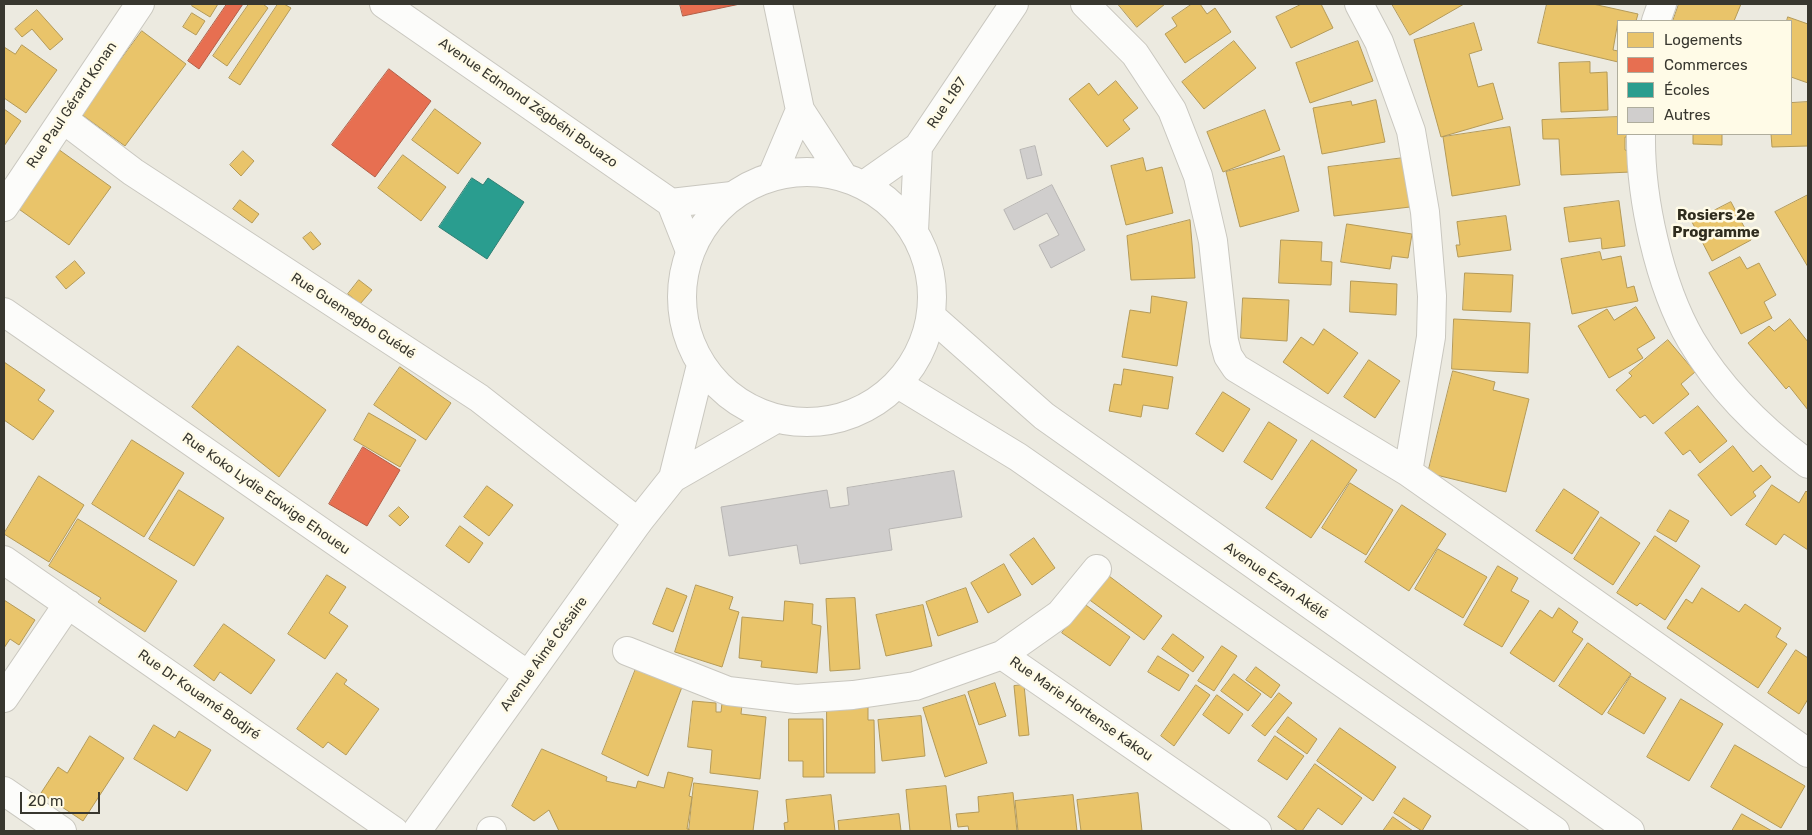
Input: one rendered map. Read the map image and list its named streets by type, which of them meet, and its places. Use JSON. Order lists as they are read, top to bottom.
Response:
{
  "streets": {
    "street": [
      "Avenue Edmond Zégbéhi Bouazo",
      "Rue L187",
      "Rue Paul Gérard Konan",
      "Rue Guemegbo Guédé",
      "Rue Koko Lydie Edwige Ehoueu",
      "Avenue Ezan Akélé",
      "Avenue Aimé Césaire",
      "Rue Dr Kouamé Bodjré",
      "Rue Marie Hortense Kakou"
    ]
  },
  "crossings": [
    ["Rue Paul Gérard Konan", "Rue Guemegbo Guédé"],
    ["Rue Guemegbo Guédé", "Avenue Aimé Césaire"],
    ["Rue Koko Lydie Edwige Ehoueu", "Avenue Aimé Césaire"]
  ],
  "districts": ["Rosiers 2e Programme"],
  "legend": [
    "Logements",
    "Commerces",
    "Écoles",
    "Autres"
  ],
  "scale_bar": "20 m"
}
